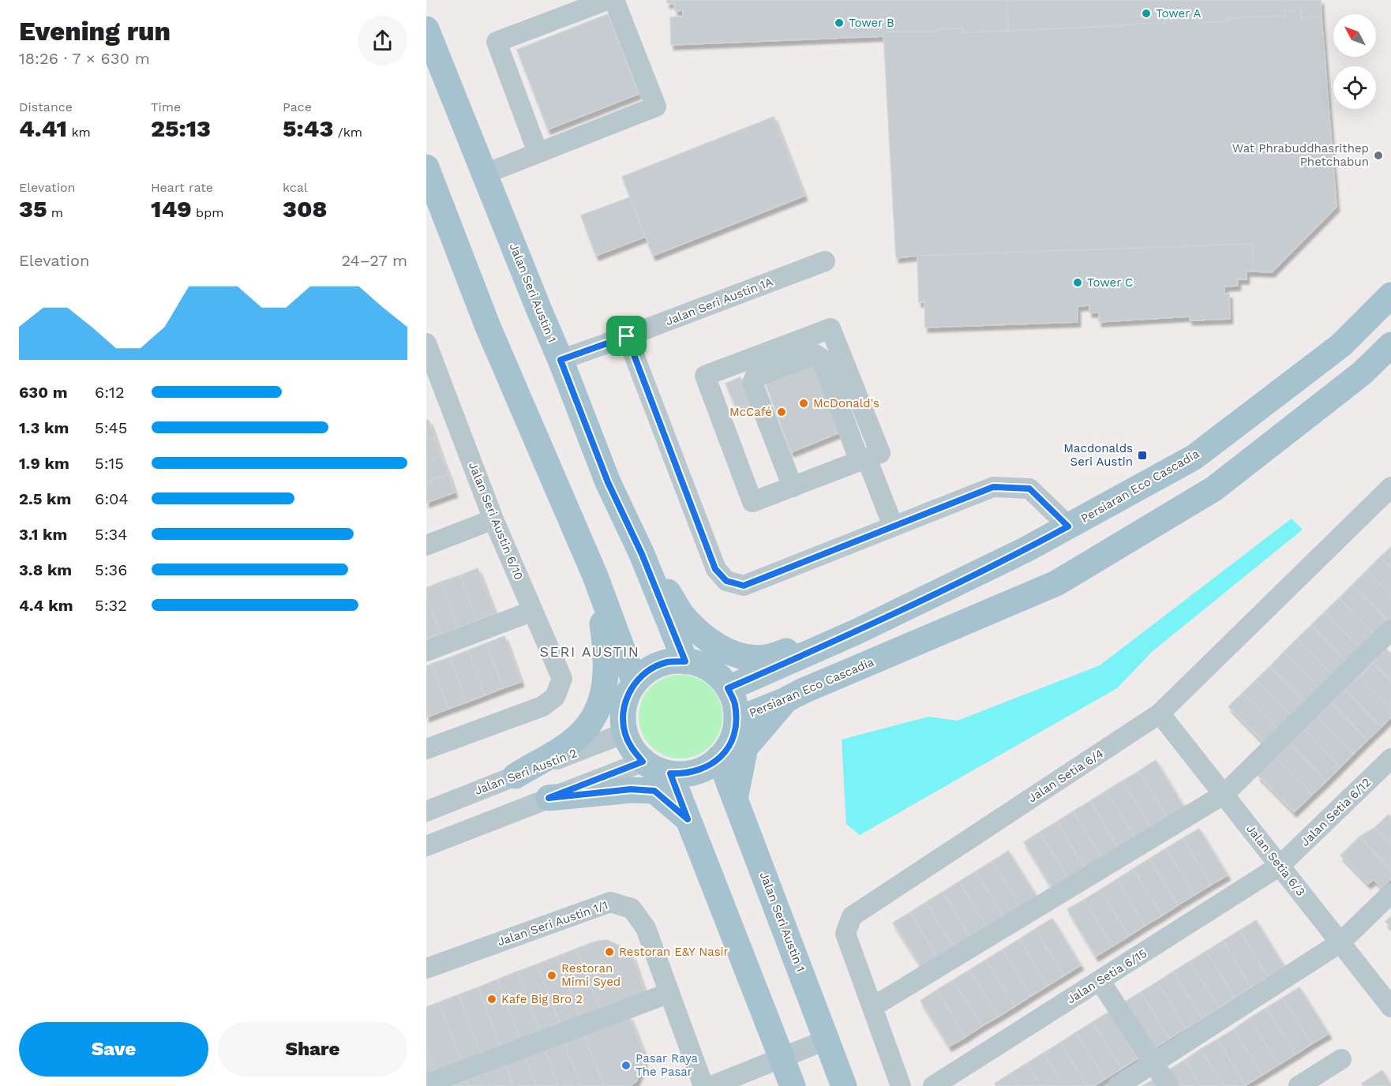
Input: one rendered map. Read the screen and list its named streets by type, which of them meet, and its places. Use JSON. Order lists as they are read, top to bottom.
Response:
{
  "streets": {
    "main road": ["Jalan Seri Austin 1", "Persiaran Eco Cascadia"],
    "street": [
      "Jalan Seri Austin 1A",
      "Jalan Seri Austin 6/10",
      "Jalan Seri Austin 2",
      "Jalan Setia 6/4",
      "Jalan Setia 6/12",
      "Jalan Setia 6/3",
      "Jalan Seri Austin 1/1",
      "Jalan Setia 6/15"
    ]
  },
  "crossings": [
    ["Jalan Seri Austin 1", "Jalan Seri Austin 1A"],
    ["Jalan Seri Austin 1", "Persiaran Eco Cascadia"],
    ["Jalan Seri Austin 1", "Jalan Seri Austin 2"],
    ["Persiaran Eco Cascadia", "Jalan Seri Austin 2"],
    ["Jalan Setia 6/4", "Jalan Setia 6/3"],
    ["Jalan Setia 6/12", "Jalan Setia 6/3"],
    ["Jalan Setia 6/12", "Jalan Setia 6/15"],
    ["Jalan Setia 6/3", "Jalan Setia 6/15"]
  ],
  "districts": ["SERI AUSTIN"],
  "places": {
    "other": [
      "Tower A",
      "Tower B",
      "Wat Phrabuddhasrithep Phetchabun",
      "Tower C",
      "McDonald's",
      "McCafé",
      "Restoran E&Y Nasir",
      "Restoran Mimi Syed",
      "Kafe Big Bro 2",
      "Pasar Raya The Pasar"
    ],
    "transit": ["Macdonalds Seri Austin"]
  },
  "north": "top left",
  "page": {
    "heading": ["Evening run", "18:26 · 7 × 630 m"],
    "stats": [
      ["Distance", "4.41 km"],
      ["Time", "25:13"],
      ["Pace", "5:43 /km"],
      ["Elevation", "35 m"],
      ["Heart rate", "149 bpm"],
      ["kcal", "308"]
    ],
    "chart": ["Elevation", "24–27 m"],
    "list": [
      {
        "name": "630 m",
        "note": "6:12"
      },
      {
        "name": "1.3 km",
        "note": "5:45"
      },
      {
        "name": "1.9 km",
        "note": "5:15"
      },
      {
        "name": "2.5 km",
        "note": "6:04"
      },
      {
        "name": "3.1 km",
        "note": "5:34"
      },
      {
        "name": "3.8 km",
        "note": "5:36"
      },
      {
        "name": "4.4 km",
        "note": "5:32"
      }
    ],
    "buttons": ["Save", "Share"]
  }
}
